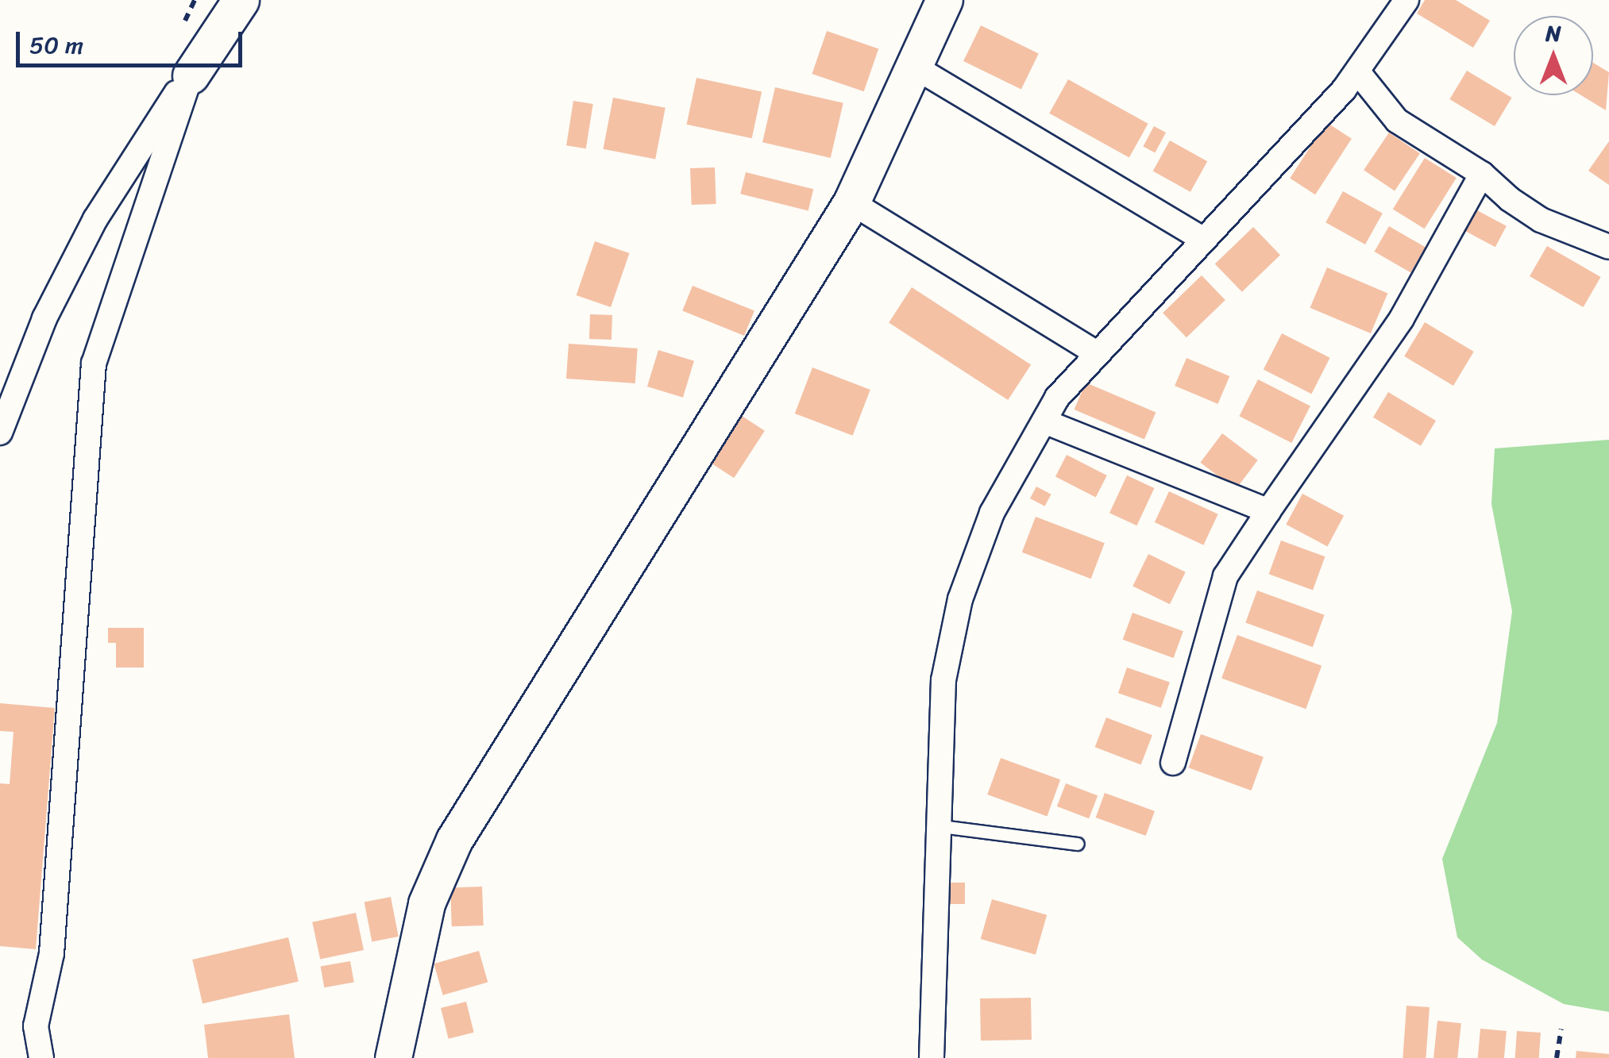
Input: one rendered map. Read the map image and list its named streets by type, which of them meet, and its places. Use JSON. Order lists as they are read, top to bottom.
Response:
{
  "scale_bar": "50 m",
  "north": "top"
}
